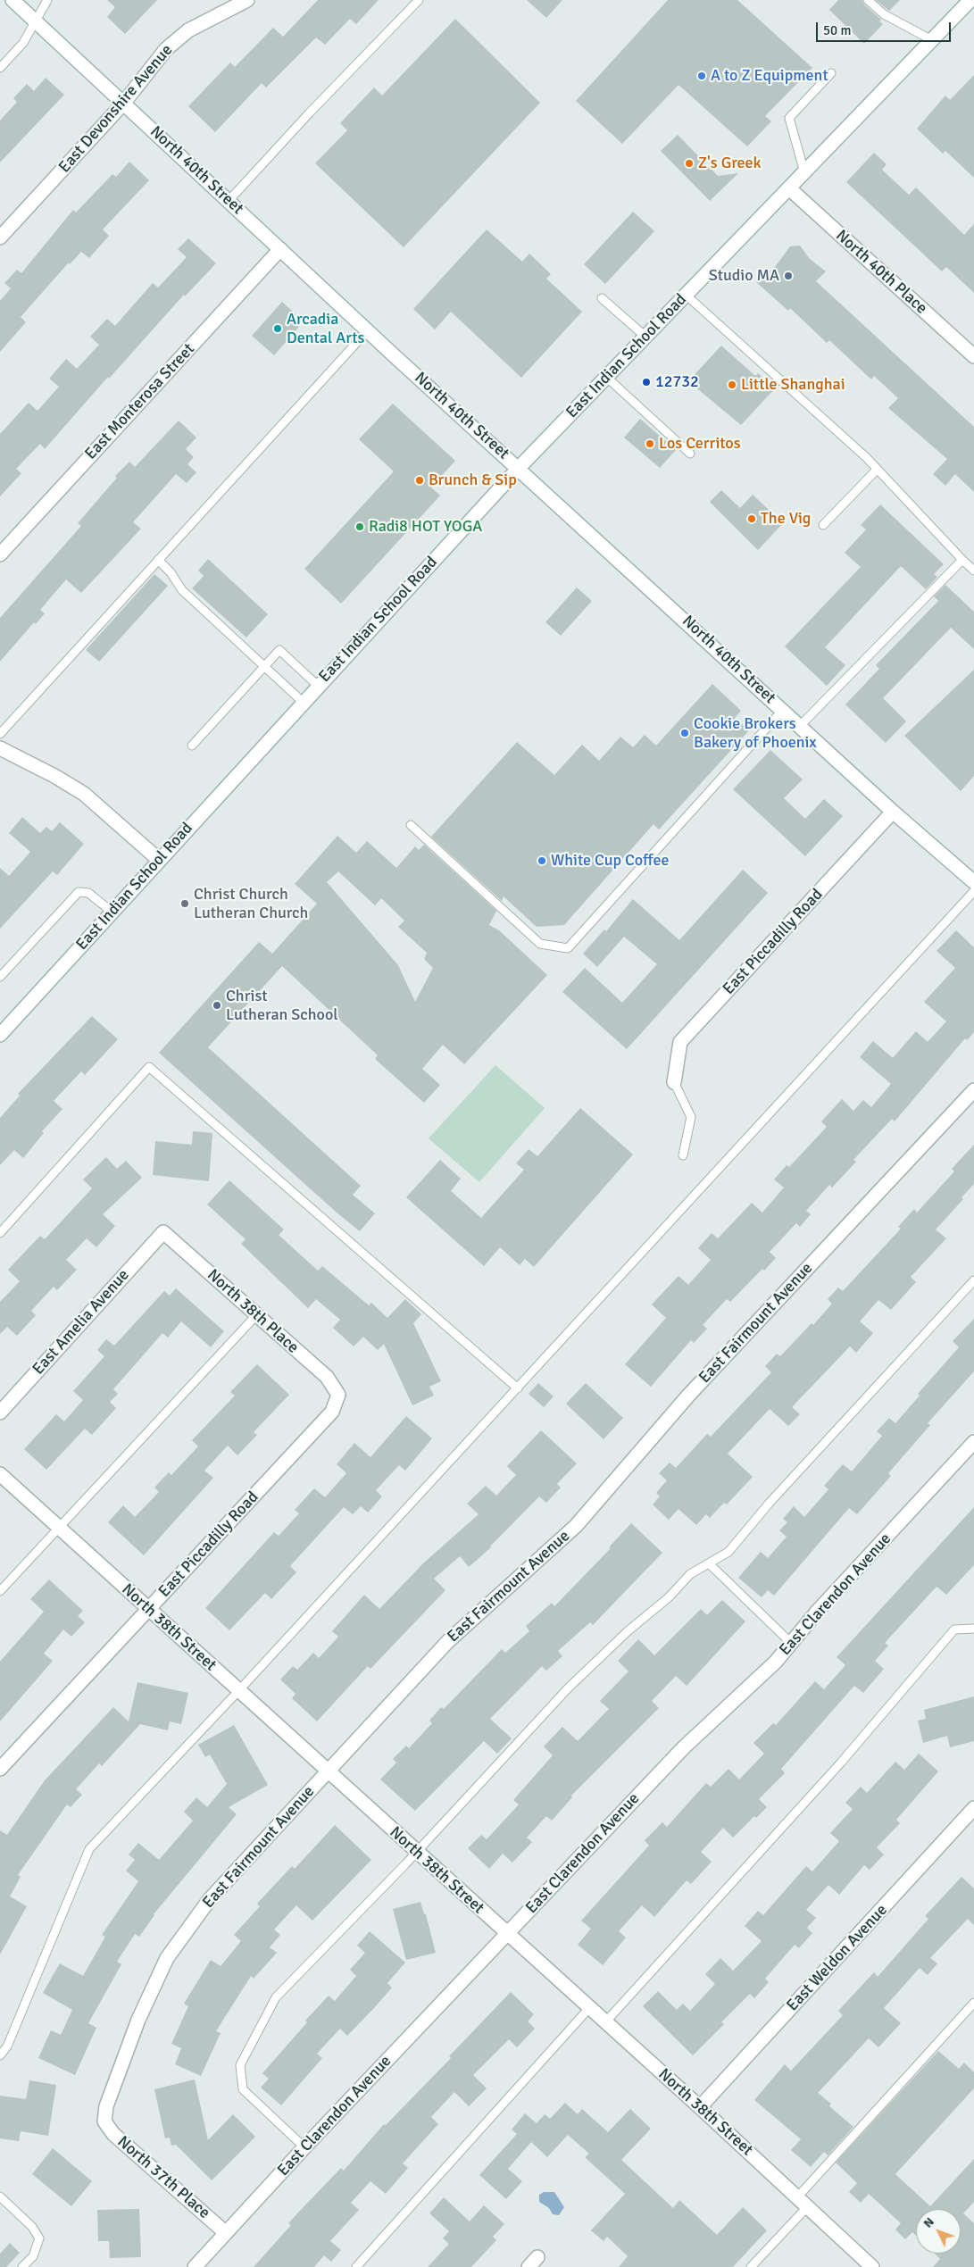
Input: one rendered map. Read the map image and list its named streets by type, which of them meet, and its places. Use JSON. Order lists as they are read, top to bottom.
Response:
{
  "streets": {
    "street": [
      "East Devonshire Avenue",
      "North 40th Street",
      "North 40th Place",
      "East Indian School Road",
      "East Monterosa Street",
      "East Piccadilly Road",
      "North 38th Place",
      "East Amelia Avenue",
      "East Fairmount Avenue",
      "East Clarendon Avenue",
      "North 38th Street",
      "East Weldon Avenue",
      "North 37th Place"
    ]
  },
  "crossings": [
    ["East Devonshire Avenue", "North 40th Street"],
    ["North 40th Street", "East Indian School Road"],
    ["North 40th Street", "East Monterosa Street"],
    ["North 40th Street", "East Piccadilly Road"],
    ["North 40th Place", "East Indian School Road"],
    ["East Piccadilly Road", "North 38th Place"],
    ["East Piccadilly Road", "North 38th Street"],
    ["North 38th Place", "East Amelia Avenue"],
    ["East Fairmount Avenue", "North 38th Street"],
    ["East Fairmount Avenue", "North 37th Place"],
    ["East Clarendon Avenue", "North 38th Street"],
    ["East Clarendon Avenue", "North 37th Place"],
    ["North 38th Street", "East Weldon Avenue"]
  ],
  "places": [
    "A to Z Equipment",
    "Z's Greek",
    "Studio MA",
    "Arcadia Dental Arts",
    "12732",
    "Little Shanghai",
    "Los Cerritos",
    "Brunch & Sip",
    "The Vig",
    "Radi8 HOT YOGA",
    "Cookie Brokers Bakery of Phoenix",
    "White Cup Coffee",
    "Christ Church Lutheran Church",
    "Christ Lutheran School"
  ],
  "scale_bar": "50 m",
  "north": "top left"
}
